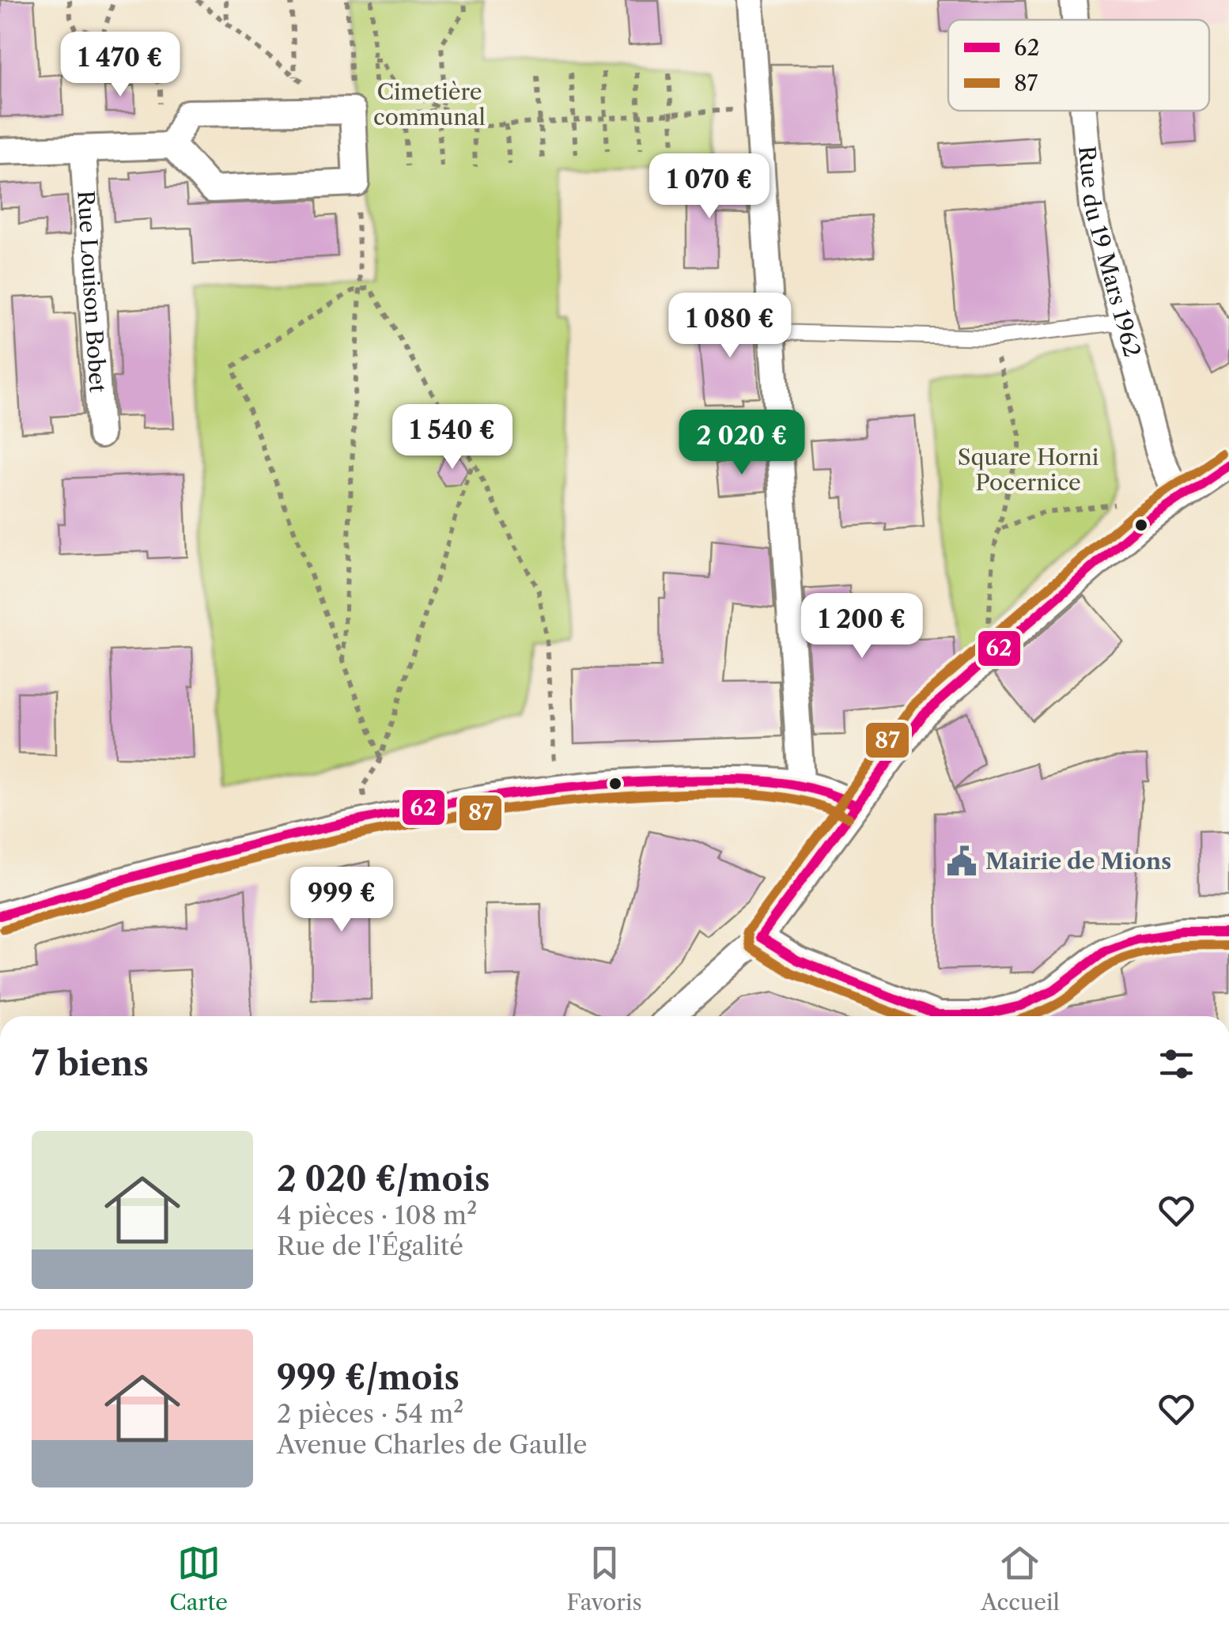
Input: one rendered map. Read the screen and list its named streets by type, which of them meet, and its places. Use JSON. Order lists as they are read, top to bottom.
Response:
{
  "streets": {
    "street": ["Rue du 19 Mars 1962", "Rue Louison Bobet"]
  },
  "parks": ["Cimetière communal", "Square Horni Pocernice"],
  "places": {
    "public building": ["Mairie de Mions"]
  },
  "lines": ["transit line 87", "transit line 62"],
  "legend": ["62", "87"],
  "page": {
    "price": [
      "1 470 €",
      "1 070 €",
      "1 080 €",
      "1 540 €",
      "2 020 €",
      "1 200 €",
      "999 €"
    ],
    "heading": "7 biens",
    "list": [
      {
        "name": "2 020 €/mois",
        "note": "4 pièces · 108 m² · Rue de l'Égalité"
      },
      {
        "name": "999 €/mois",
        "note": "2 pièces · 54 m² · Avenue Charles de Gaulle"
      }
    ],
    "tabs": ["Carte", "Favoris", "Accueil"]
  }
}
